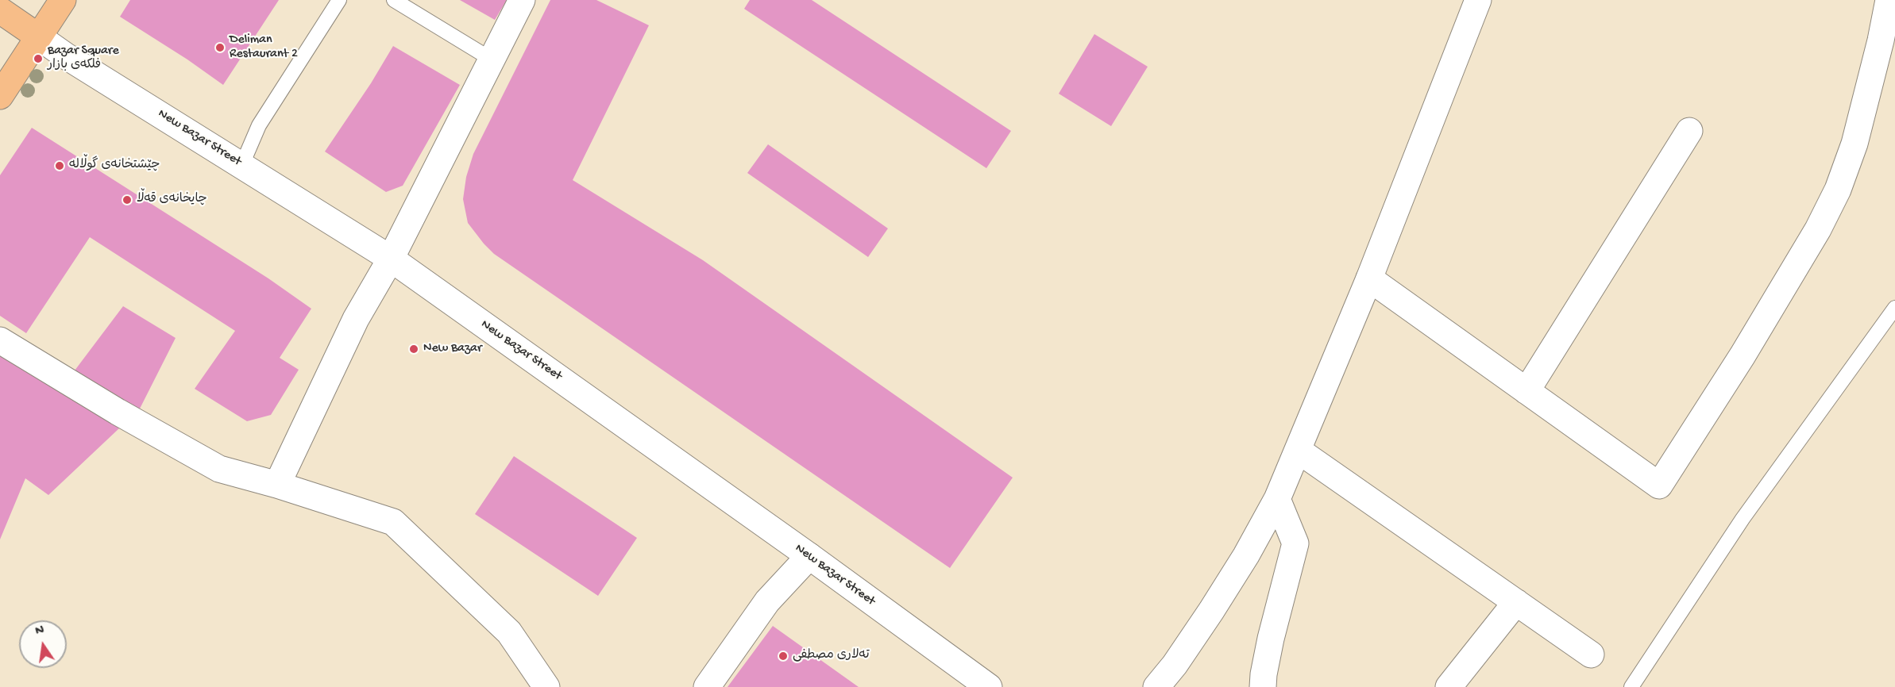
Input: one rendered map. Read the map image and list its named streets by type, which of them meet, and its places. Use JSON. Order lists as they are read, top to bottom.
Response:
{
  "streets": {
    "street": ["New Bazar Street"]
  },
  "places": [
    "Deliman Restaurant 2",
    "Bazar Square فلکەی بازار",
    "چێشتخانەی گوڵالە",
    "چایخانەی قەڵا",
    "New Bazar",
    "تەلاری مصطفی"
  ],
  "north": "top"
}
